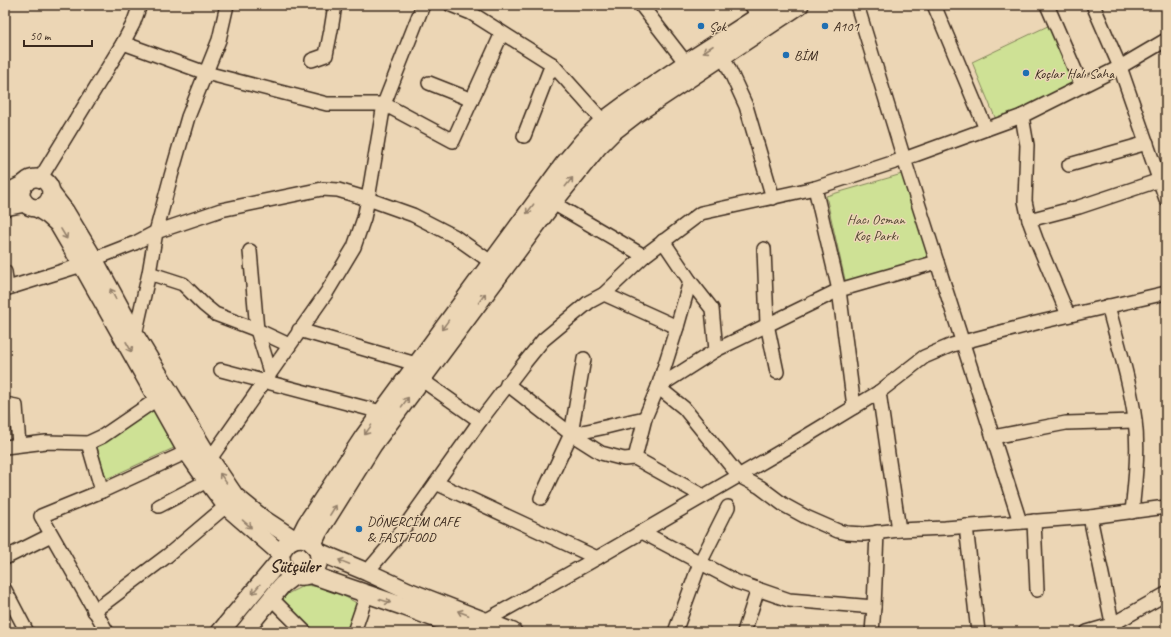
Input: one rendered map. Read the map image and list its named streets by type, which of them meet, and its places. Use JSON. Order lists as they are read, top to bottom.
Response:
{
  "districts": ["Sütçüler"],
  "parks": ["Hacı Osman Koç Parkı"],
  "places": [
    "Şok",
    "A101",
    "BİM",
    "Koçlar Halı Saha",
    "DÖNERCİ'M CAFE & FAST FOOD"
  ],
  "scale_bar": "50 m"
}
